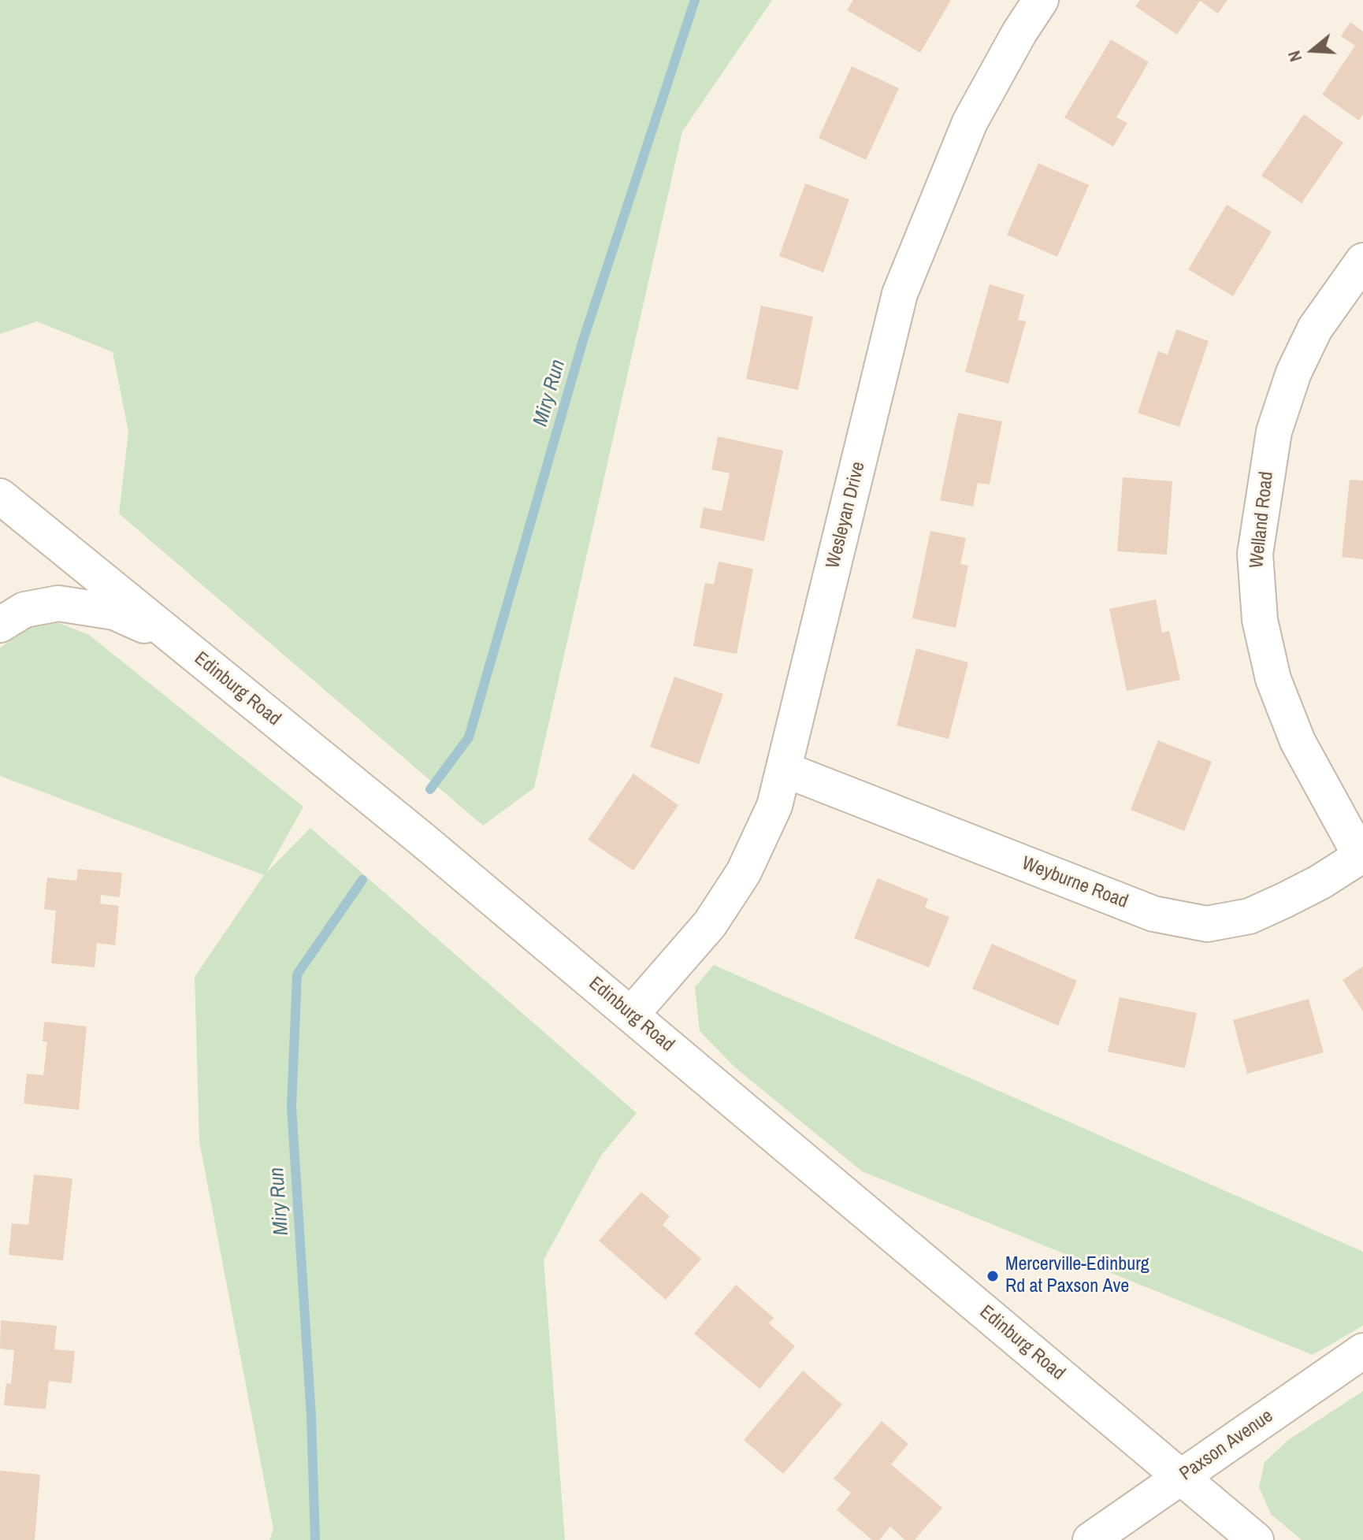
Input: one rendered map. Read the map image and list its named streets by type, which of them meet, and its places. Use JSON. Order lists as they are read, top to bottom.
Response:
{
  "streets": {
    "street": [
      "Wesleyan Drive",
      "Welland Road",
      "Edinburg Road",
      "Weyburne Road",
      "Paxson Avenue"
    ]
  },
  "crossings": [
    ["Wesleyan Drive", "Edinburg Road"],
    ["Wesleyan Drive", "Weyburne Road"],
    ["Welland Road", "Weyburne Road"],
    ["Edinburg Road", "Paxson Avenue"]
  ],
  "water": ["Miry Run"],
  "places": ["Mercerville-Edinburg Rd at Paxson Ave"],
  "north": "left"
}
